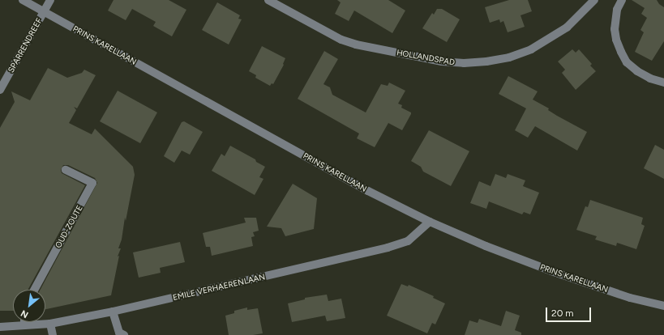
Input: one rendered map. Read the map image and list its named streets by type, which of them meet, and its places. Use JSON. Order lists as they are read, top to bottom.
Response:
{
  "streets": {
    "street": [
      "SPARRENDREEF",
      "PRINS KARELLAAN",
      "HOLLANDSPAD",
      "OUD-ZOUTE",
      "EMILE VERHAERENLAAN"
    ]
  },
  "crossings": [
    ["SPARRENDREEF", "PRINS KARELLAAN"],
    ["PRINS KARELLAAN", "EMILE VERHAERENLAAN"]
  ],
  "scale_bar": "20 m",
  "north": "bottom left"
}
